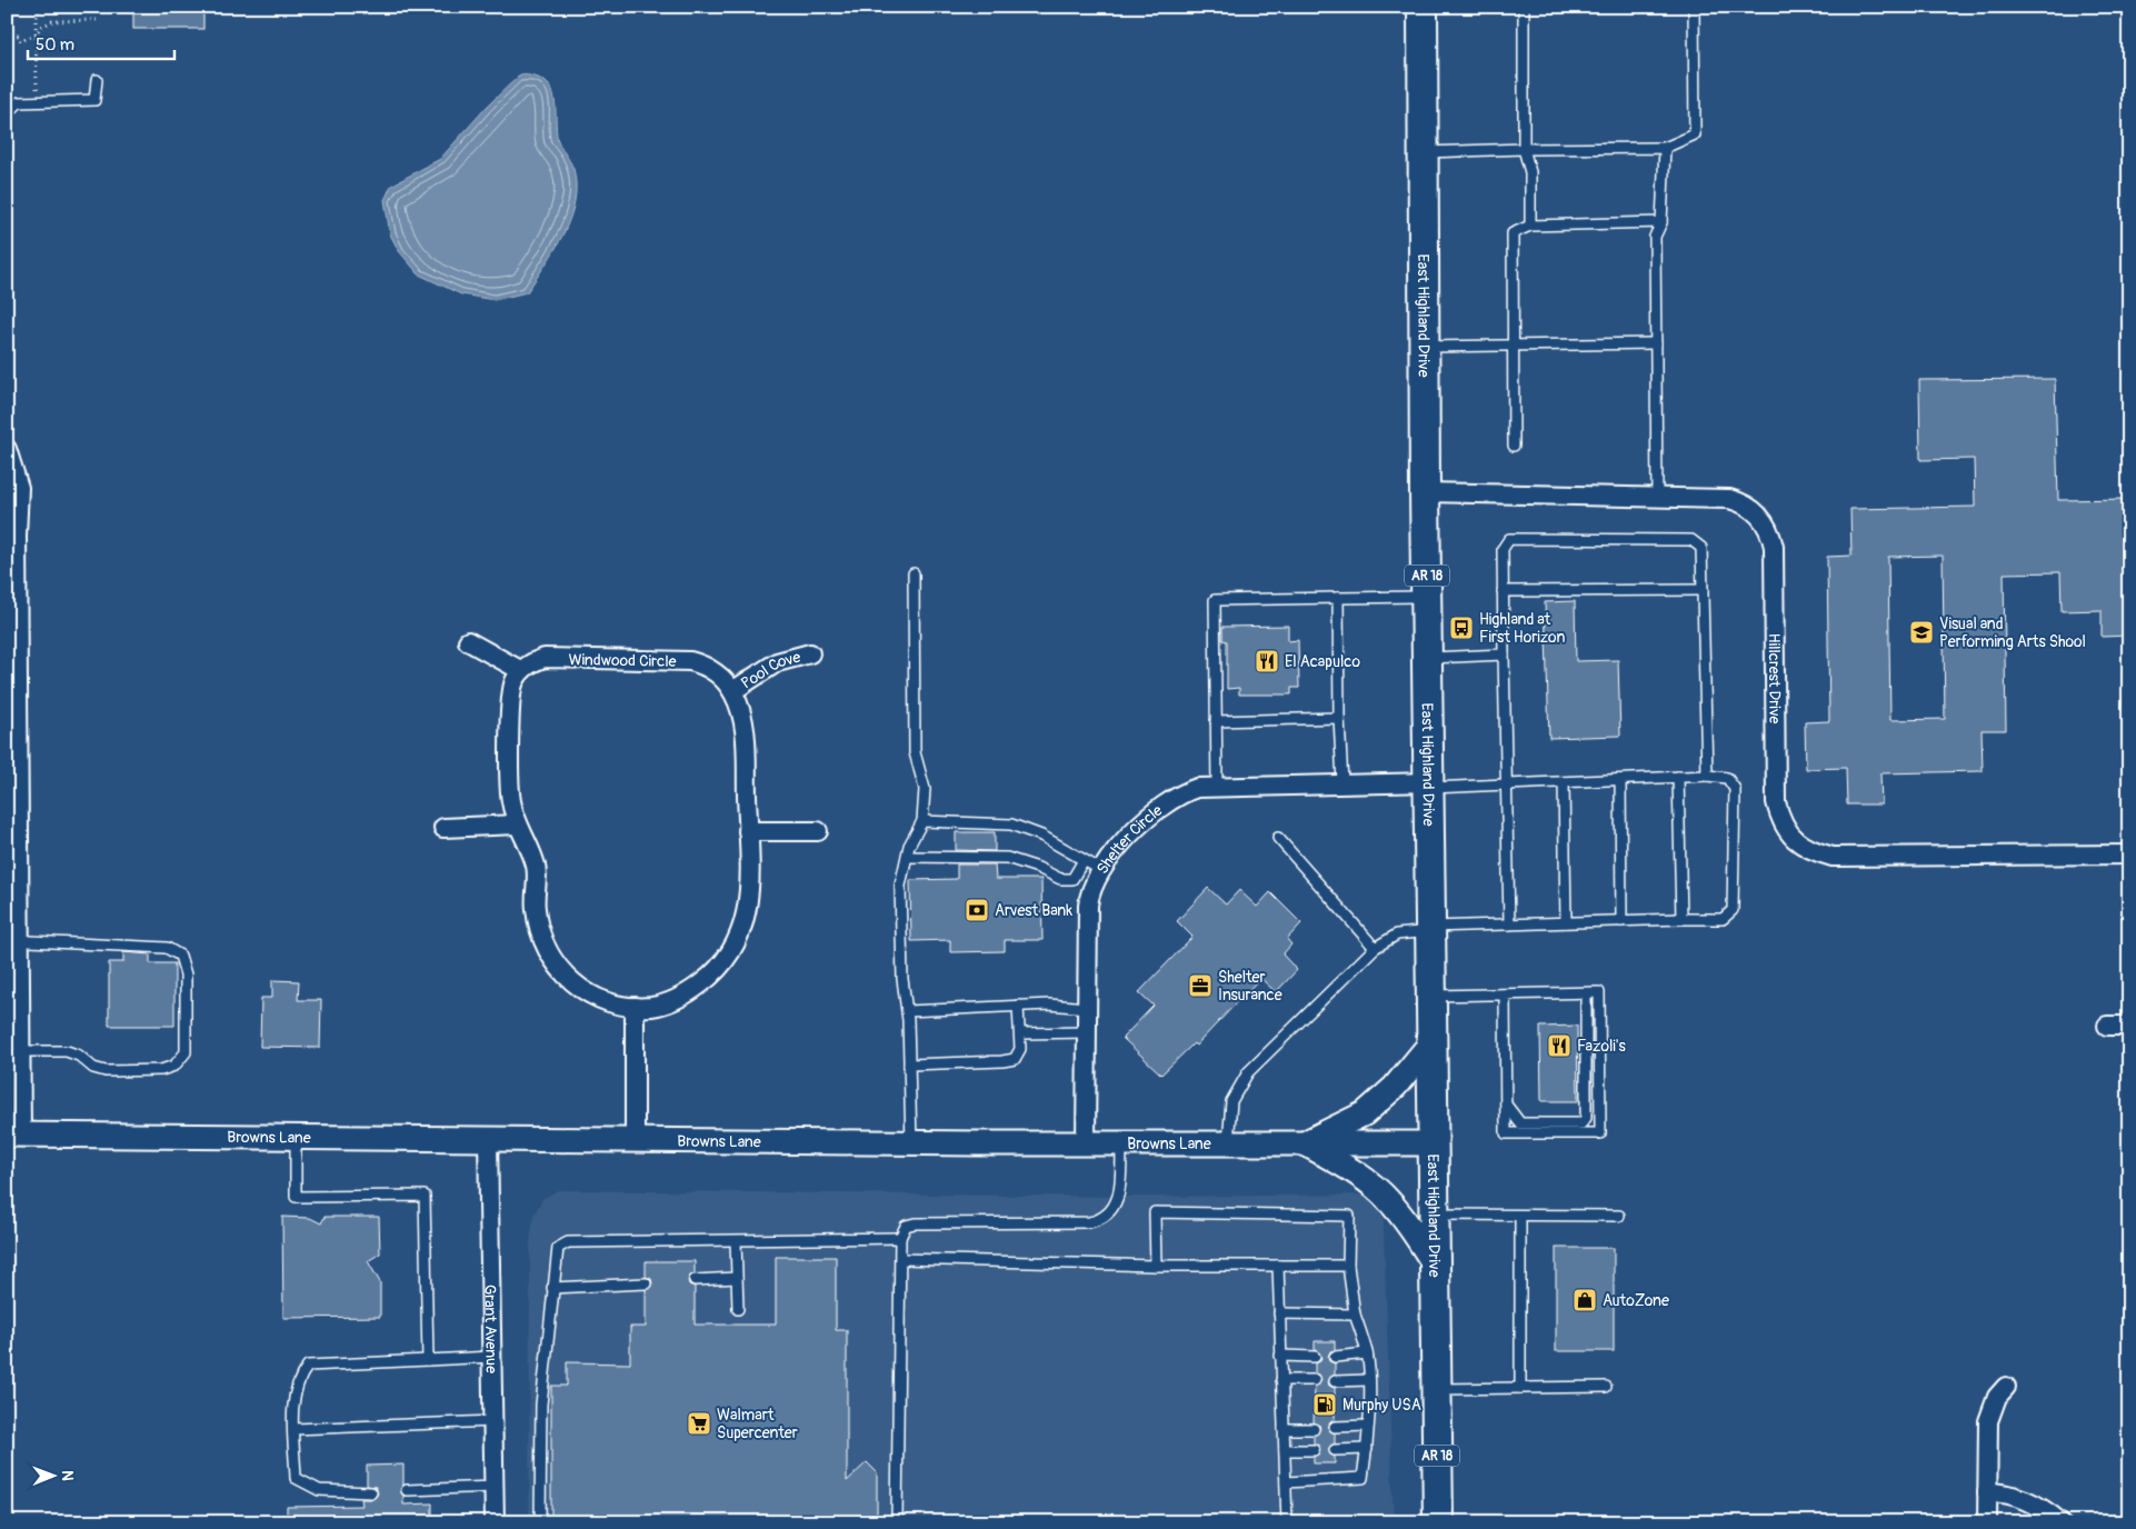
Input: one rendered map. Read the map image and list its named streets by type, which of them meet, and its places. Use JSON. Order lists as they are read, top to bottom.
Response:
{
  "streets": {
    "main road": ["East Highland Drive", "AR 18"],
    "street": [
      "Windwood Circle",
      "Pool Cove",
      "Hillcrest Drive",
      "Shelter Circle",
      "Browns Lane",
      "Grant Avenue"
    ]
  },
  "crossings": [
    ["East Highland Drive", "Hillcrest Drive"],
    ["East Highland Drive", "Shelter Circle"],
    ["East Highland Drive", "Browns Lane"],
    ["Windwood Circle", "Pool Cove"],
    ["Shelter Circle", "Browns Lane"],
    ["Browns Lane", "Grant Avenue"]
  ],
  "places": {
    "bus stop": ["Highland at First Horizon"],
    "school or university": ["Visual and Performing Arts Shool"],
    "restaurant": ["El Acapulco", "Fazoli's"],
    "bank": ["Arvest Bank"],
    "office": ["Shelter Insurance"],
    "shop": ["AutoZone"],
    "fuel station": ["Murphy USA"],
    "supermarket": ["Walmart Supercenter"]
  },
  "scale_bar": "50 m",
  "north": "right"
}
